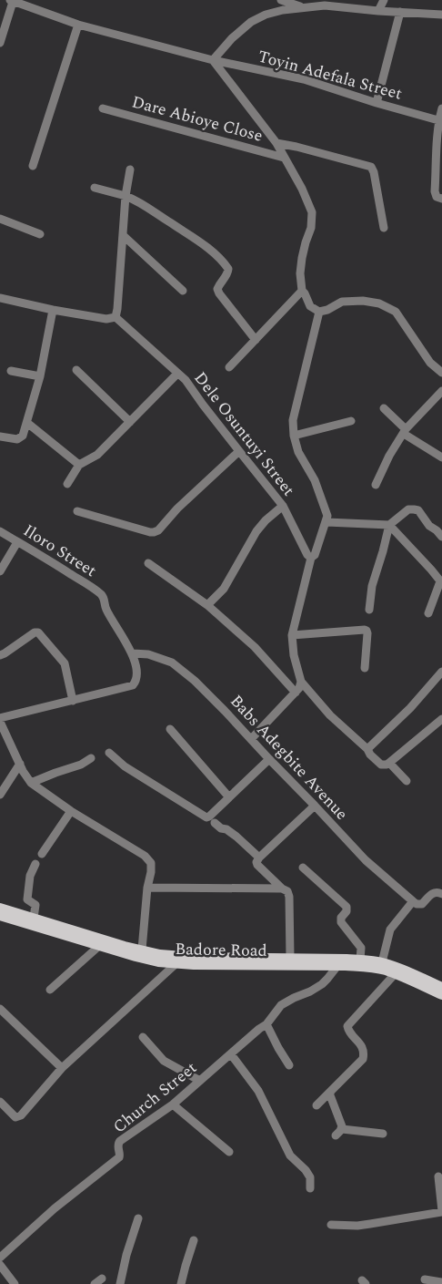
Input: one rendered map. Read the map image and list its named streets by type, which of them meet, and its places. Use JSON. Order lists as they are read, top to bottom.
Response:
{
  "streets": {
    "main road": ["Badore Road"],
    "street": [
      "Toyin Adefala Street",
      "Dare Abioye Close",
      "Dele Osuntuyi Street",
      "Iloro Street",
      "Babs Adegbite Avenue",
      "Church Street"
    ]
  },
  "crossings": [
    ["Iloro Street", "Babs Adegbite Avenue"],
    ["Badore Road", "Church Street"]
  ]
}
